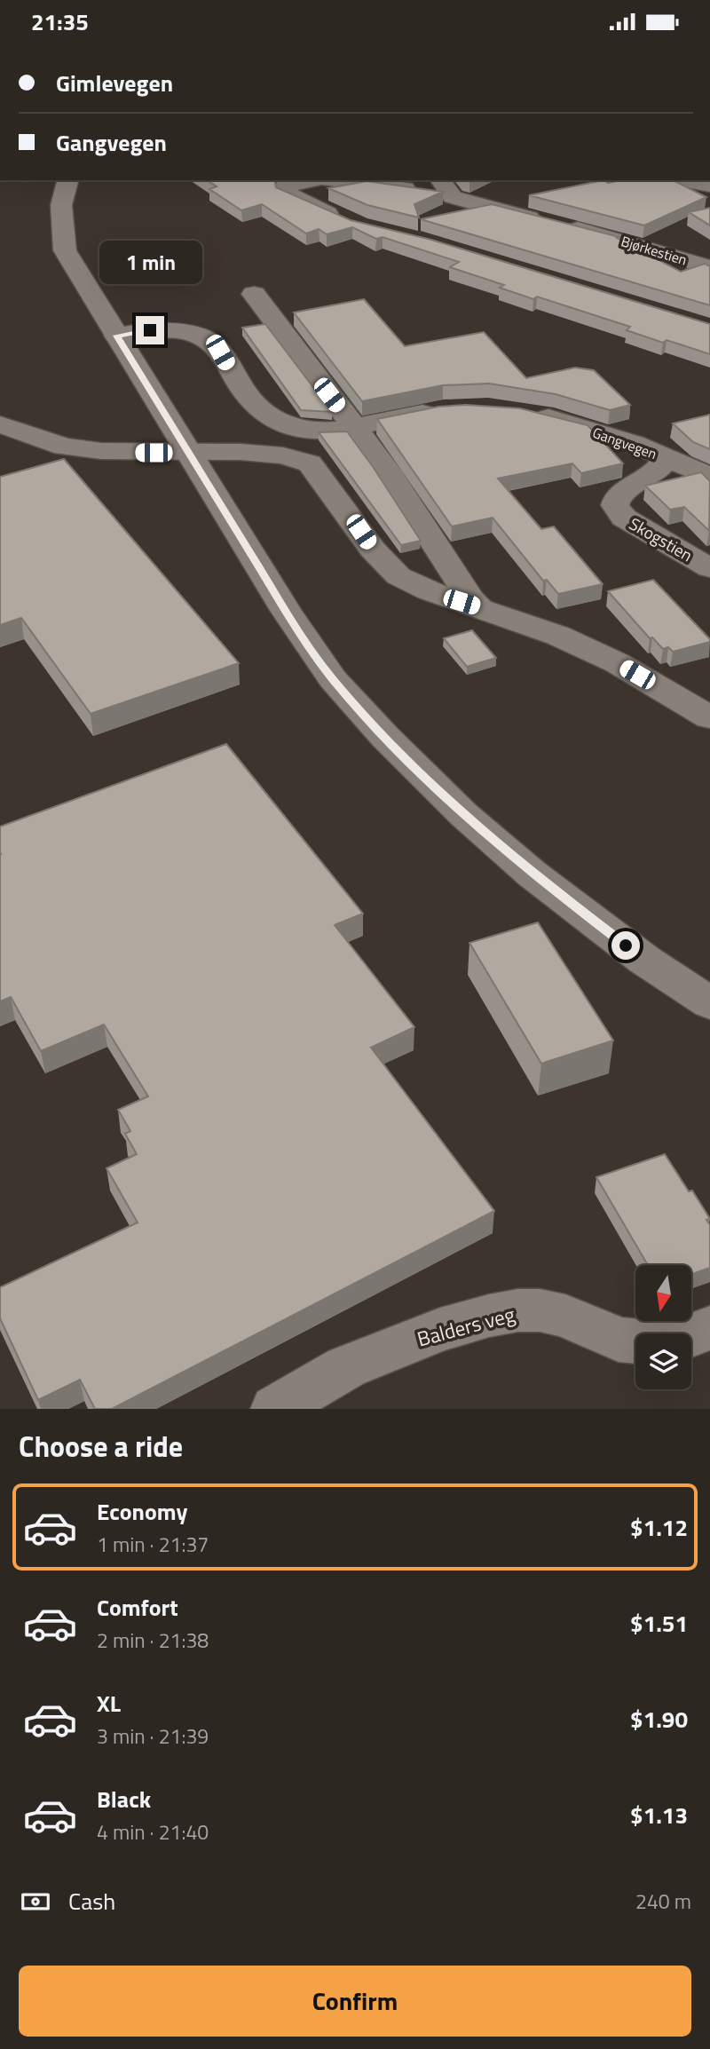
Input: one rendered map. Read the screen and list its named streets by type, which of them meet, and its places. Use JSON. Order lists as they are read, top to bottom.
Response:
{
  "streets": {
    "street": [
      "Bjørkestien",
      "Gangvegen",
      "Skogstien",
      "Balders veg"
    ]
  },
  "crossings": [
    ["Gangvegen", "Skogstien"]
  ],
  "north": "bottom",
  "page": {
    "status": "21:35",
    "banner": ["Gimlevegen", "Gangvegen"],
    "bubble": "1 min",
    "heading": "Choose a ride",
    "list": [
      {
        "name": "Economy",
        "note": "1 min · 21:37",
        "value": "$1.12"
      },
      {
        "name": "Comfort",
        "note": "2 min · 21:38",
        "value": "$1.51"
      },
      {
        "name": "XL",
        "note": "3 min · 21:39",
        "value": "$1.90"
      },
      {
        "name": "Black",
        "note": "4 min · 21:40",
        "value": "$1.13"
      }
    ],
    "pay": ["Cash", "240 m"],
    "buttons": "Confirm"
  }
}
